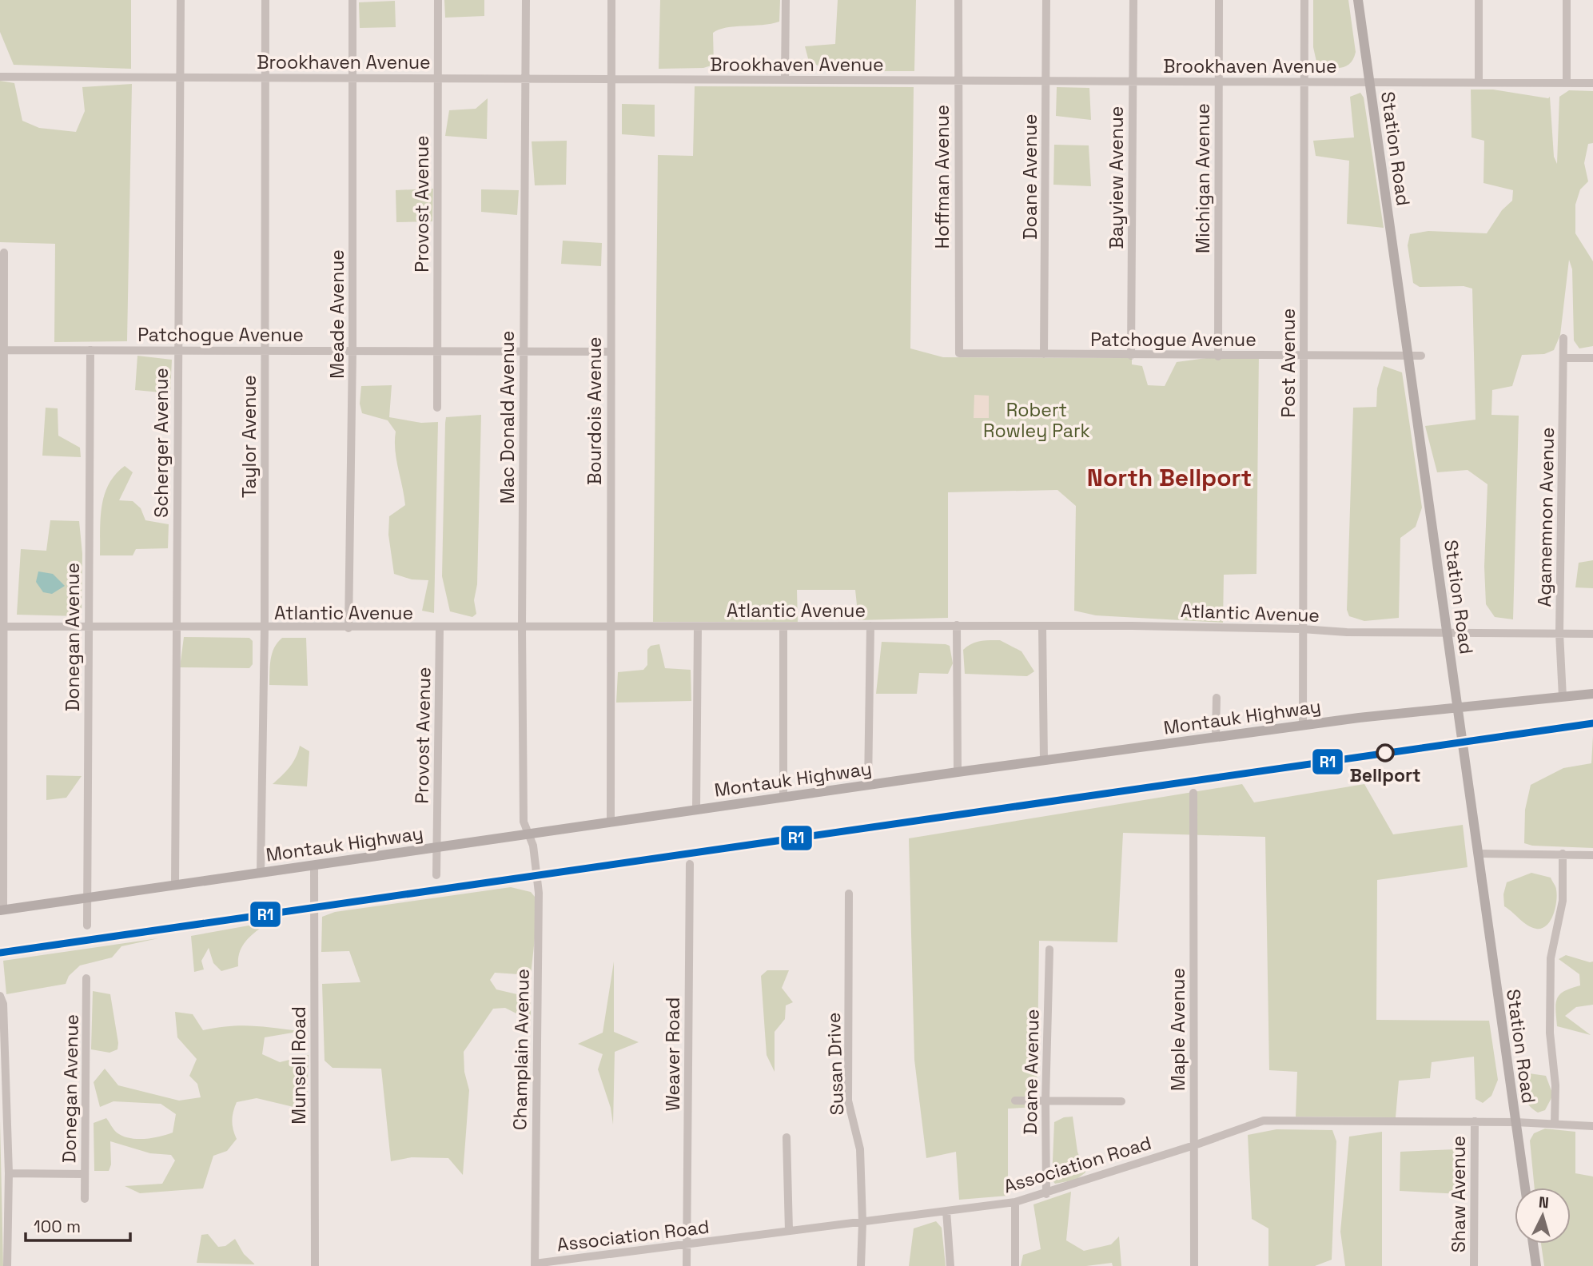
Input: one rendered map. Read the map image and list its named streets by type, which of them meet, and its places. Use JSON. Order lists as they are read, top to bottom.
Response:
{
  "streets": {
    "main road": ["Station Road", "Montauk Highway"],
    "street": [
      "Brookhaven Avenue",
      "Hoffman Avenue",
      "Doane Avenue",
      "Bayview Avenue",
      "Michigan Avenue",
      "Provost Avenue",
      "Meade Avenue",
      "Patchogue Avenue",
      "Post Avenue",
      "Bourdois Avenue",
      "Mac Donald Avenue",
      "Taylor Avenue",
      "Scherger Avenue",
      "Agamemnon Avenue",
      "Atlantic Avenue",
      "Donegan Avenue",
      "Maple Avenue",
      "Champlain Avenue",
      "Weaver Road",
      "Susan Drive",
      "Munsell Road",
      "Association Road",
      "Shaw Avenue"
    ]
  },
  "crossings": [
    ["Brookhaven Avenue", "Station Road"],
    ["Brookhaven Avenue", "Hoffman Avenue"],
    ["Brookhaven Avenue", "Doane Avenue"],
    ["Brookhaven Avenue", "Bayview Avenue"],
    ["Brookhaven Avenue", "Michigan Avenue"],
    ["Brookhaven Avenue", "Provost Avenue"],
    ["Brookhaven Avenue", "Meade Avenue"],
    ["Brookhaven Avenue", "Post Avenue"],
    ["Brookhaven Avenue", "Bourdois Avenue"],
    ["Brookhaven Avenue", "Mac Donald Avenue"],
    ["Brookhaven Avenue", "Taylor Avenue"],
    ["Brookhaven Avenue", "Scherger Avenue"],
    ["Station Road", "Patchogue Avenue"],
    ["Station Road", "Atlantic Avenue"],
    ["Station Road", "Montauk Highway"],
    ["Station Road", "Association Road"],
    ["Hoffman Avenue", "Patchogue Avenue"],
    ["Doane Avenue", "Patchogue Avenue"],
    ["Doane Avenue", "Association Road"],
    ["Bayview Avenue", "Patchogue Avenue"],
    ["Michigan Avenue", "Patchogue Avenue"],
    ["Provost Avenue", "Patchogue Avenue"],
    ["Provost Avenue", "Atlantic Avenue"],
    ["Provost Avenue", "Montauk Highway"],
    ["Meade Avenue", "Patchogue Avenue"],
    ["Meade Avenue", "Atlantic Avenue"],
    ["Patchogue Avenue", "Post Avenue"],
    ["Patchogue Avenue", "Bourdois Avenue"],
    ["Patchogue Avenue", "Mac Donald Avenue"],
    ["Patchogue Avenue", "Taylor Avenue"],
    ["Patchogue Avenue", "Scherger Avenue"],
    ["Patchogue Avenue", "Donegan Avenue"],
    ["Post Avenue", "Atlantic Avenue"],
    ["Post Avenue", "Montauk Highway"],
    ["Bourdois Avenue", "Atlantic Avenue"],
    ["Bourdois Avenue", "Montauk Highway"],
    ["Mac Donald Avenue", "Atlantic Avenue"],
    ["Mac Donald Avenue", "Montauk Highway"],
    ["Mac Donald Avenue", "Champlain Avenue"],
    ["Taylor Avenue", "Atlantic Avenue"],
    ["Taylor Avenue", "Montauk Highway"],
    ["Scherger Avenue", "Atlantic Avenue"],
    ["Scherger Avenue", "Montauk Highway"],
    ["Agamemnon Avenue", "Atlantic Avenue"],
    ["Agamemnon Avenue", "Montauk Highway"],
    ["Atlantic Avenue", "Donegan Avenue"],
    ["Donegan Avenue", "Montauk Highway"],
    ["Montauk Highway", "Champlain Avenue"],
    ["Montauk Highway", "Munsell Road"],
    ["Maple Avenue", "Association Road"],
    ["Champlain Avenue", "Association Road"],
    ["Weaver Road", "Association Road"],
    ["Susan Drive", "Association Road"],
    ["Association Road", "Shaw Avenue"]
  ],
  "districts": ["North Bellport"],
  "parks": ["Robert Rowley Park"],
  "places": ["Bellport"],
  "lines": ["transit line R1"],
  "scale_bar": "100 m",
  "north": "top"
}
